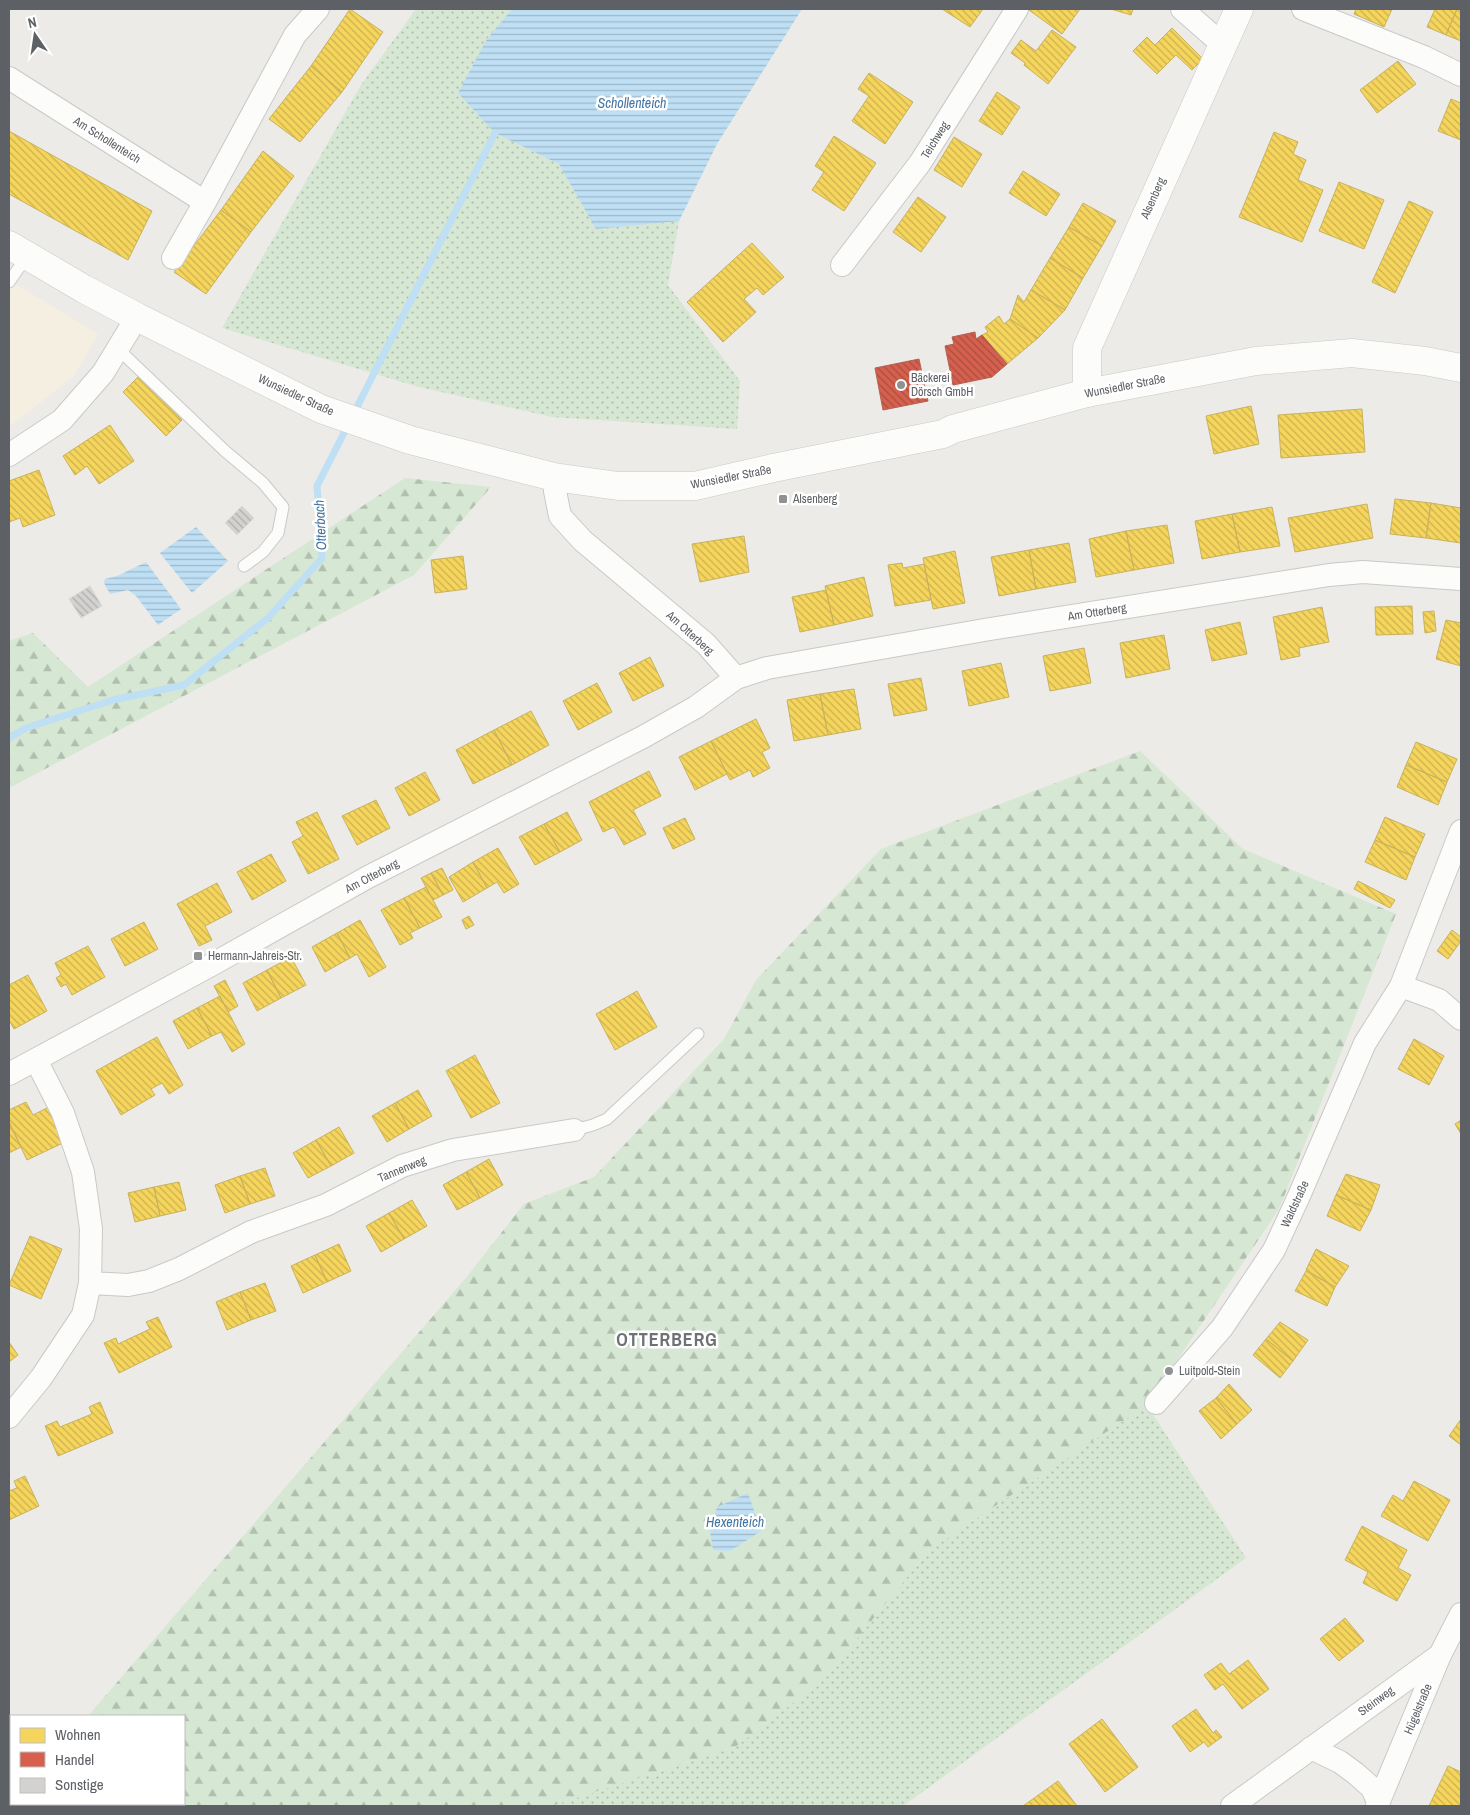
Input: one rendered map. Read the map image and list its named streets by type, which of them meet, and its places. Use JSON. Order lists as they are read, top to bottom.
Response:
{
  "streets": {
    "main road": ["Alsenberg", "Wunsiedler Straße"],
    "street": [
      "Am Schollenteich",
      "Teichweg",
      "Am Otterberg",
      "Tannenweg",
      "Waldstraße",
      "Steinweg",
      "Hügelstraße"
    ]
  },
  "crossings": [
    ["Alsenberg", "Wunsiedler Straße"],
    ["Wunsiedler Straße", "Am Otterberg"],
    ["Steinweg", "Hügelstraße"]
  ],
  "districts": ["OTTERBERG"],
  "water": ["Schollenteich", "Otterbach", "Hexenteich"],
  "places": {
    "other": ["Bäckerei Dörsch GmbH", "Luitpold-Stein"],
    "transit": ["Alsenberg", "Hermann-Jahreis-Str."]
  },
  "legend": ["Wohnen", "Handel", "Sonstige"],
  "north": "top"
}
